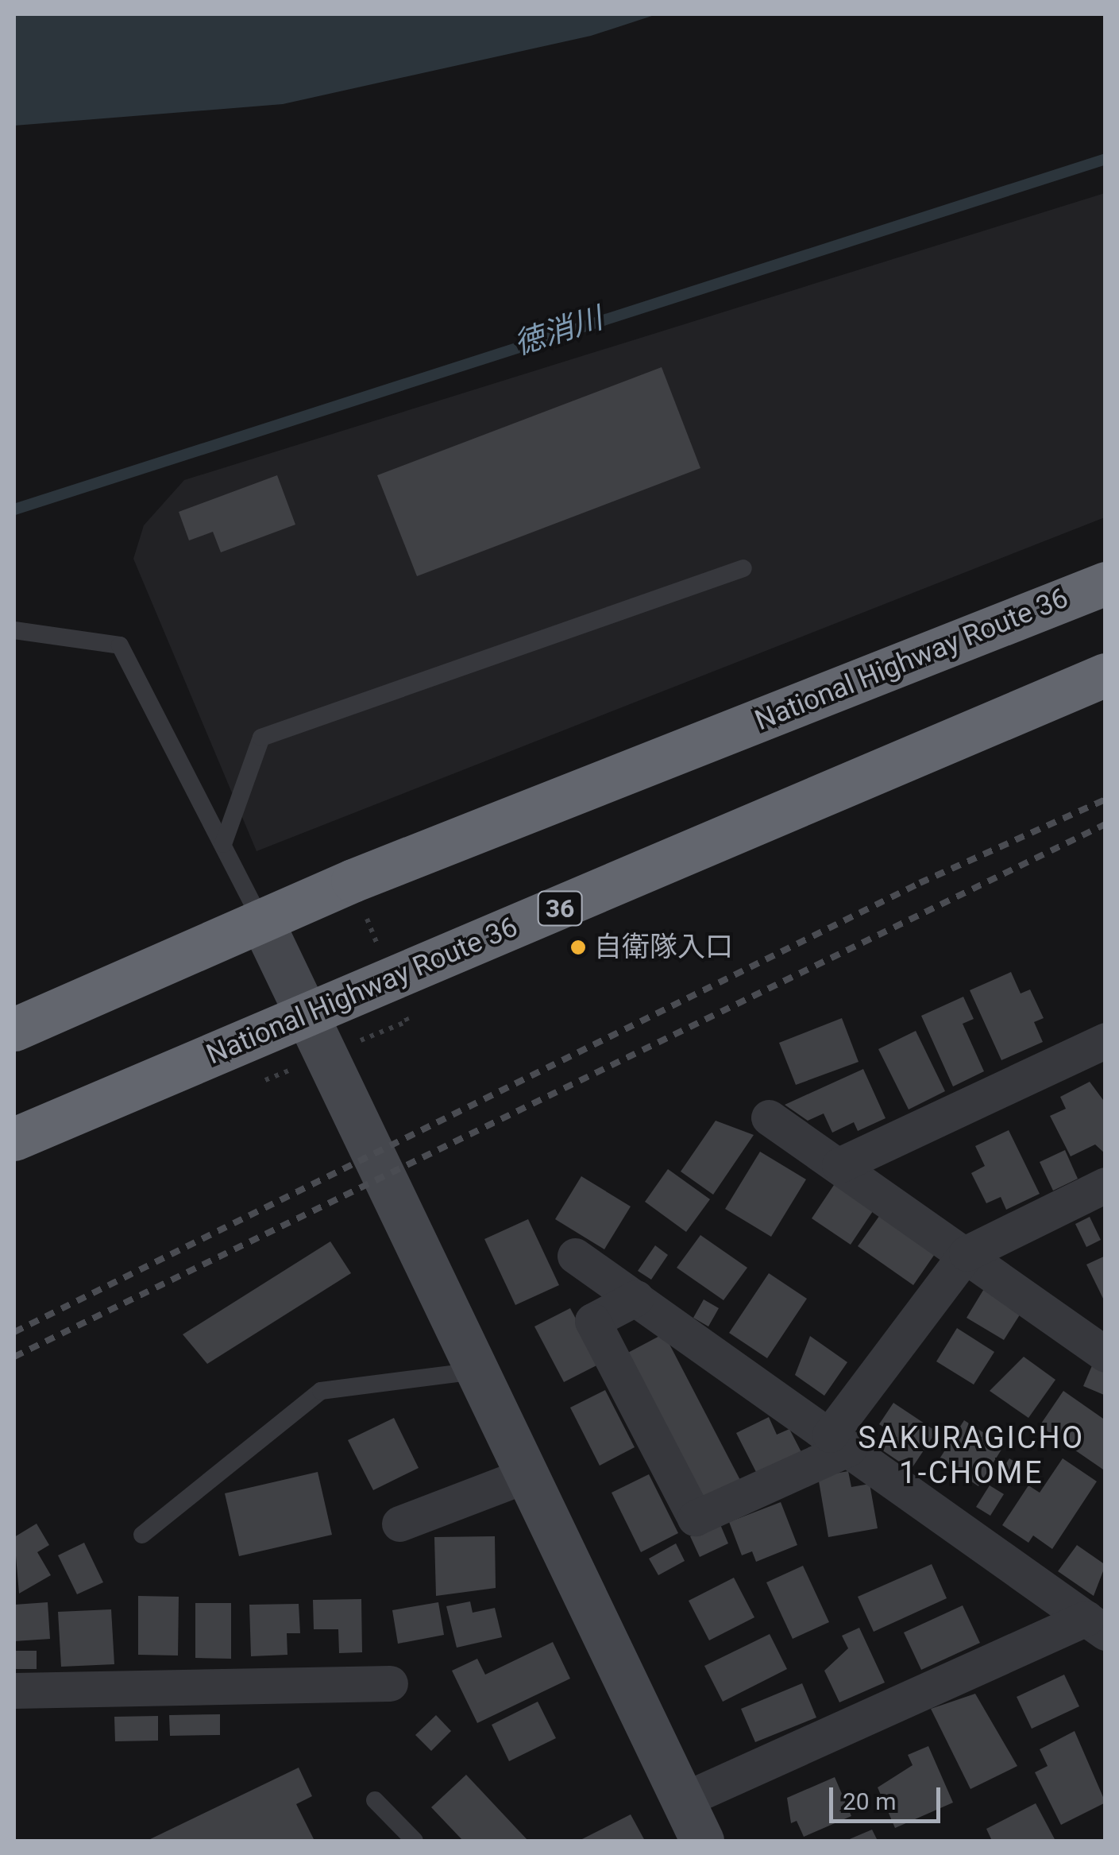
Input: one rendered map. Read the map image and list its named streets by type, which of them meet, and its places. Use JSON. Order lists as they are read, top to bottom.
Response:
{
  "streets": {
    "highway": ["National Highway Route 36", "36"]
  },
  "districts": ["SAKURAGICHO 1-CHOME"],
  "water": ["徳消川"],
  "places": ["自衛隊入口"],
  "scale_bar": "20 m"
}
